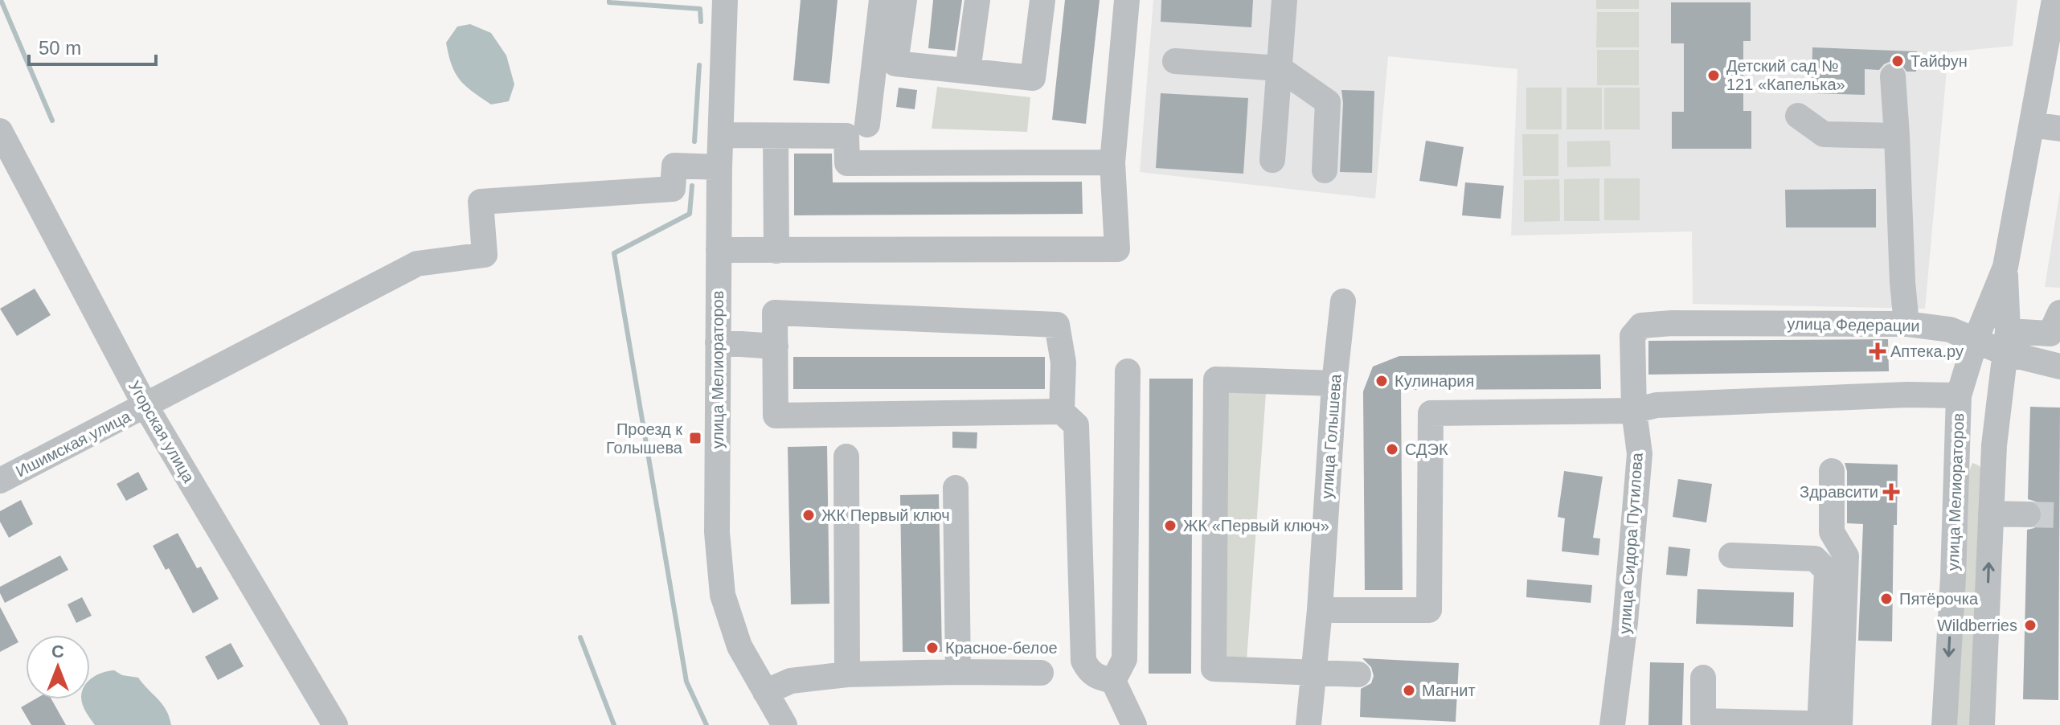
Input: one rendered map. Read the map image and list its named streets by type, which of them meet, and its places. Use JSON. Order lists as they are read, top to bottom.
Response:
{
  "streets": {
    "street": [
      "улица Федерации",
      "улица Мелиораторов",
      "Угорская улица",
      "улица Голышева",
      "Ишимская улица",
      "улица Сидора Путилова"
    ]
  },
  "crossings": [
    ["улица Федерации", "улица Мелиораторов"],
    ["улица Федерации", "улица Сидора Путилова"],
    ["улица Мелиораторов", "Ишимская улица"],
    ["Угорская улица", "Ишимская улица"]
  ],
  "places": {
    "other": [
      "Тайфун",
      "Детский сад № 121 «Капелька»",
      "Кулинария",
      "СДЭК",
      "ЖК Первый ключ",
      "ЖК «Первый ключ»",
      "Пятёрочка",
      "Wildberries",
      "Красное-белое",
      "Магнит"
    ],
    "health": ["Аптека.ру", "Здравсити"],
    "transit": ["Проезд к Голышева"]
  },
  "scale_bar": "50 m",
  "north": "top"
}
